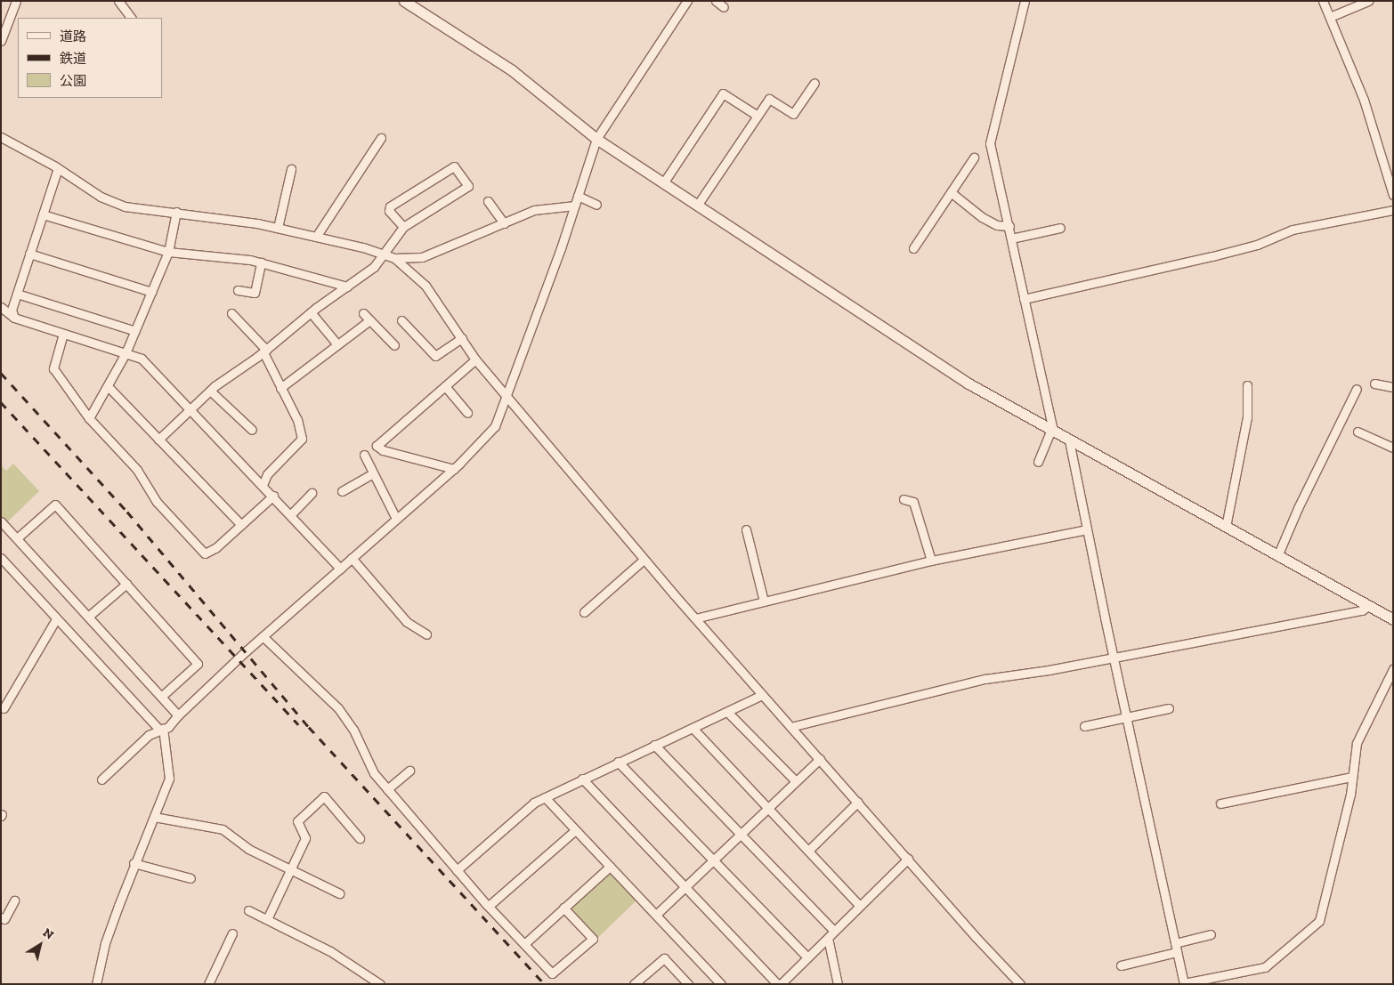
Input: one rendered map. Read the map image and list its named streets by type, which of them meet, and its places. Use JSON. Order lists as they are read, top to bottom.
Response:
{
  "legend": ["道路", "鉄道", "公園"],
  "north": "top right"
}
